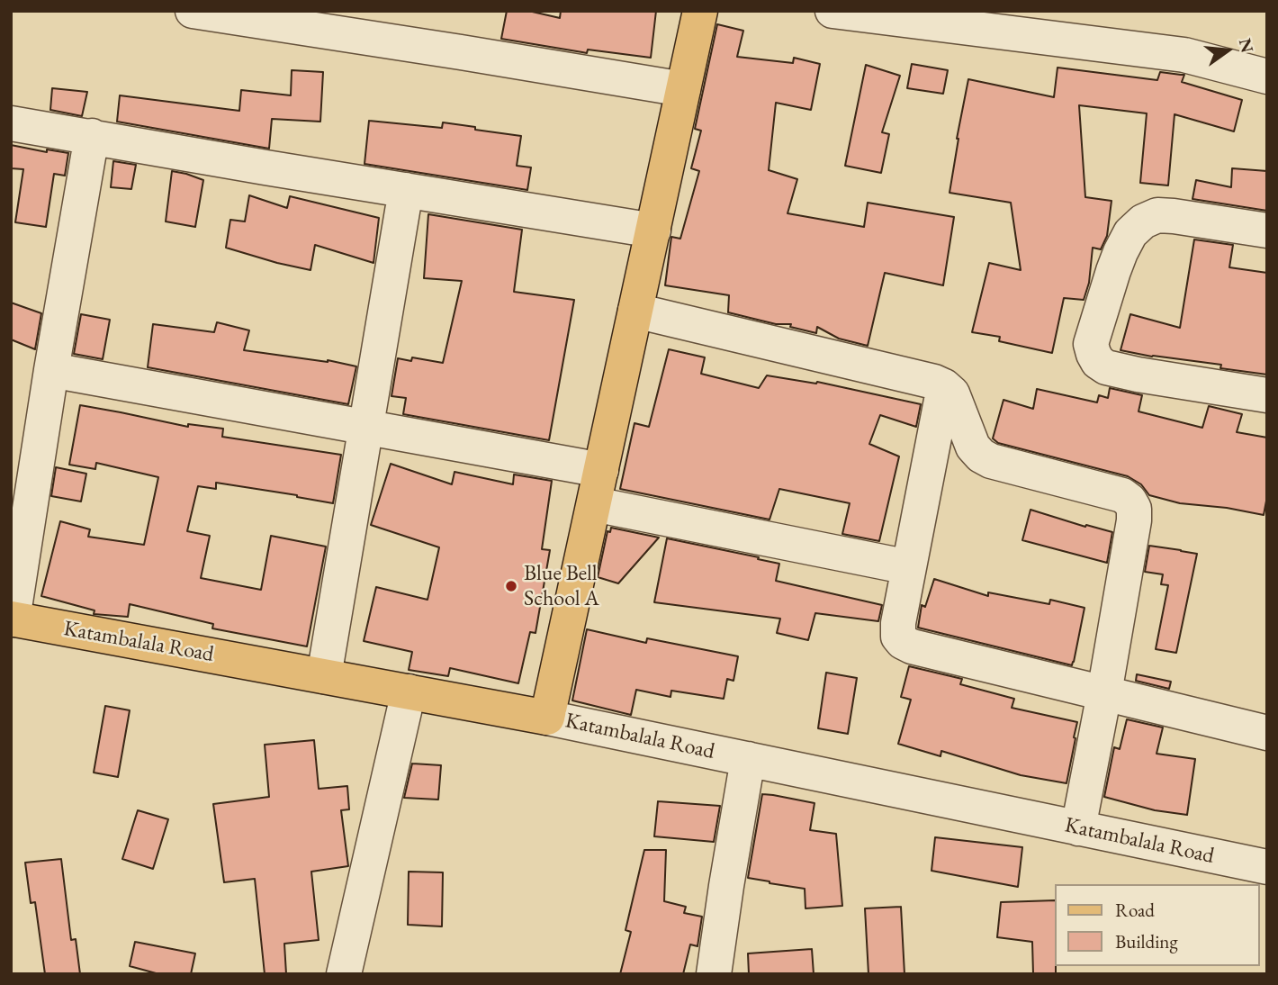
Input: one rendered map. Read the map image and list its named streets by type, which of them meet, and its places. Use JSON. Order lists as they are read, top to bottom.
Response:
{
  "streets": {
    "main road": ["Katambalala Road"]
  },
  "places": ["Blue Bell School A"],
  "legend": ["Road", "Building"],
  "north": "right"
}
